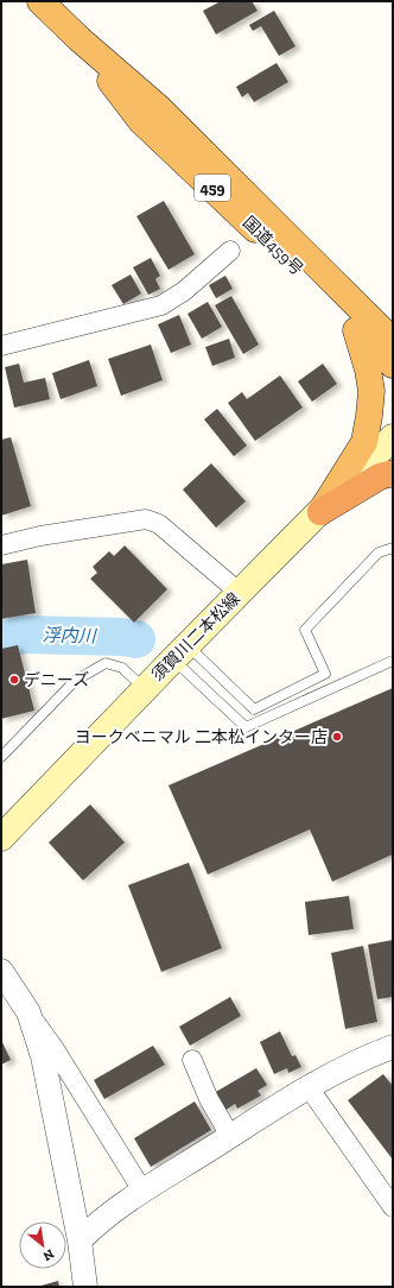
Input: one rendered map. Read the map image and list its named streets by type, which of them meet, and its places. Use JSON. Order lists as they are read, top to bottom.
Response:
{
  "streets": {
    "highway": ["459", "国道459号"],
    "main road": ["須賀川二本松線"]
  },
  "water": ["浮内川"],
  "places": ["デニーズ", "ヨークベニマル 二本松インター店"],
  "north": "bottom right"
}
